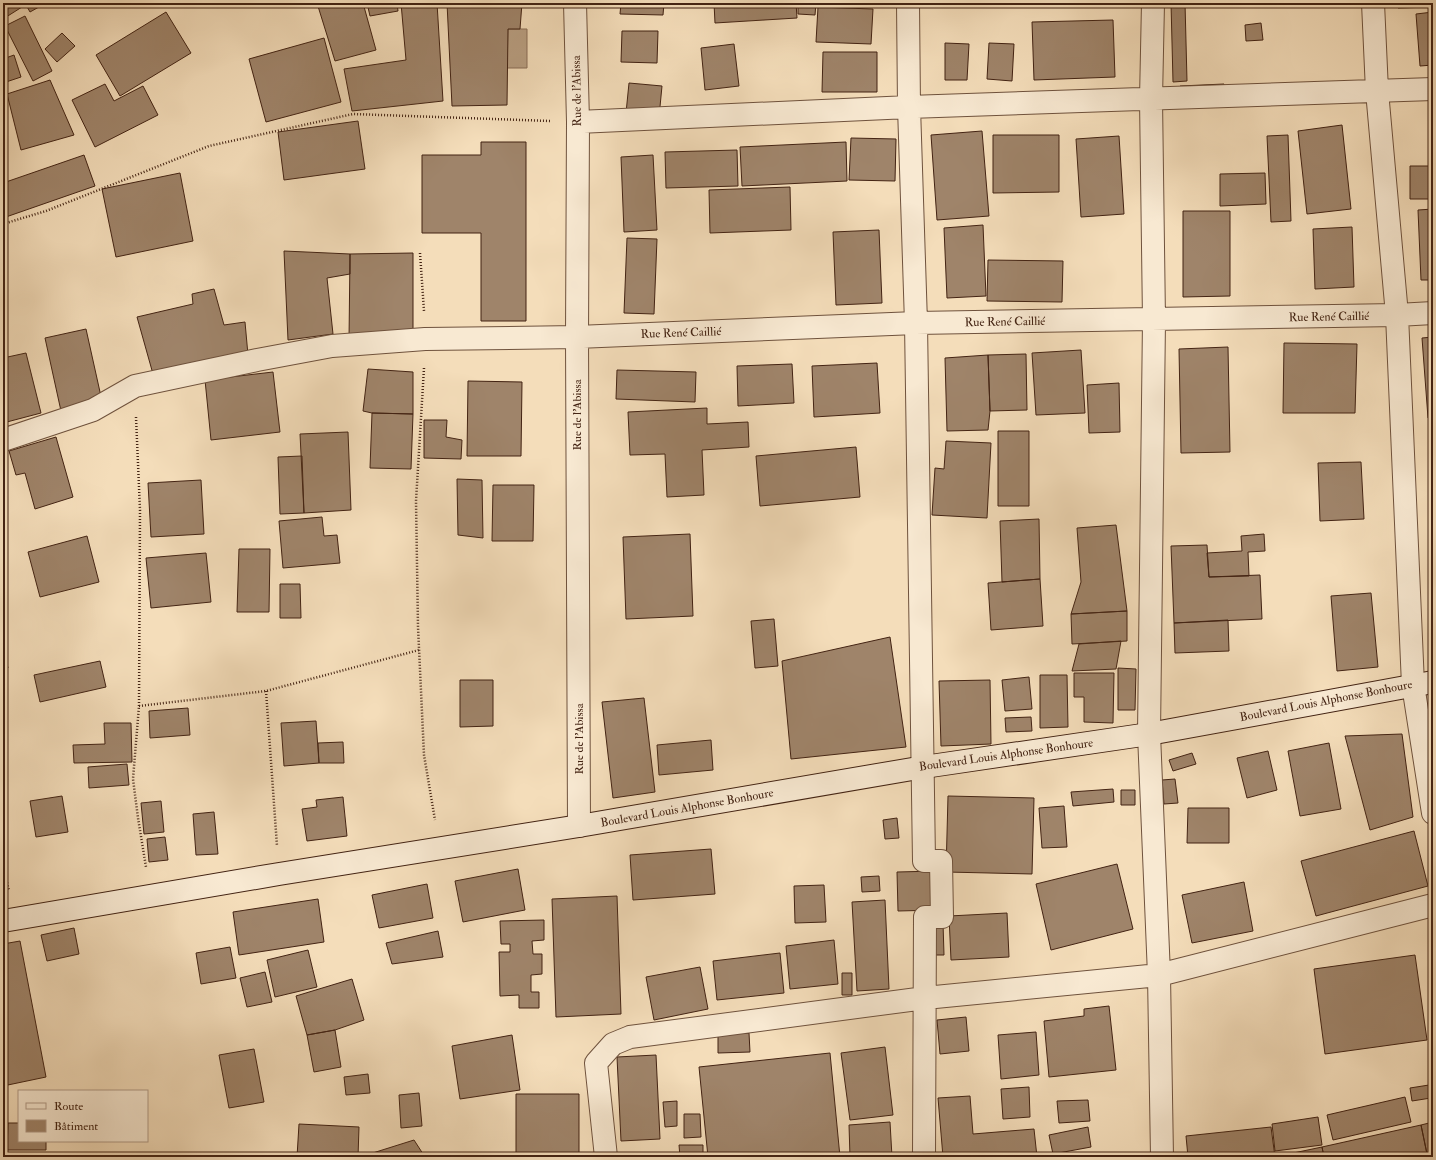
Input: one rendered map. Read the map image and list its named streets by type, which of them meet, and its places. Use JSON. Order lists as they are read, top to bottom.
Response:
{
  "streets": {
    "street": ["Rue de l'Abissa", "Rue René Caillié", "Boulevard Louis Alphonse Bonhoure"]
  },
  "crossings": [
    ["Rue de l'Abissa", "Rue René Caillié"],
    ["Rue de l'Abissa", "Boulevard Louis Alphonse Bonhoure"]
  ],
  "legend": ["Route", "Bâtiment"]
}
